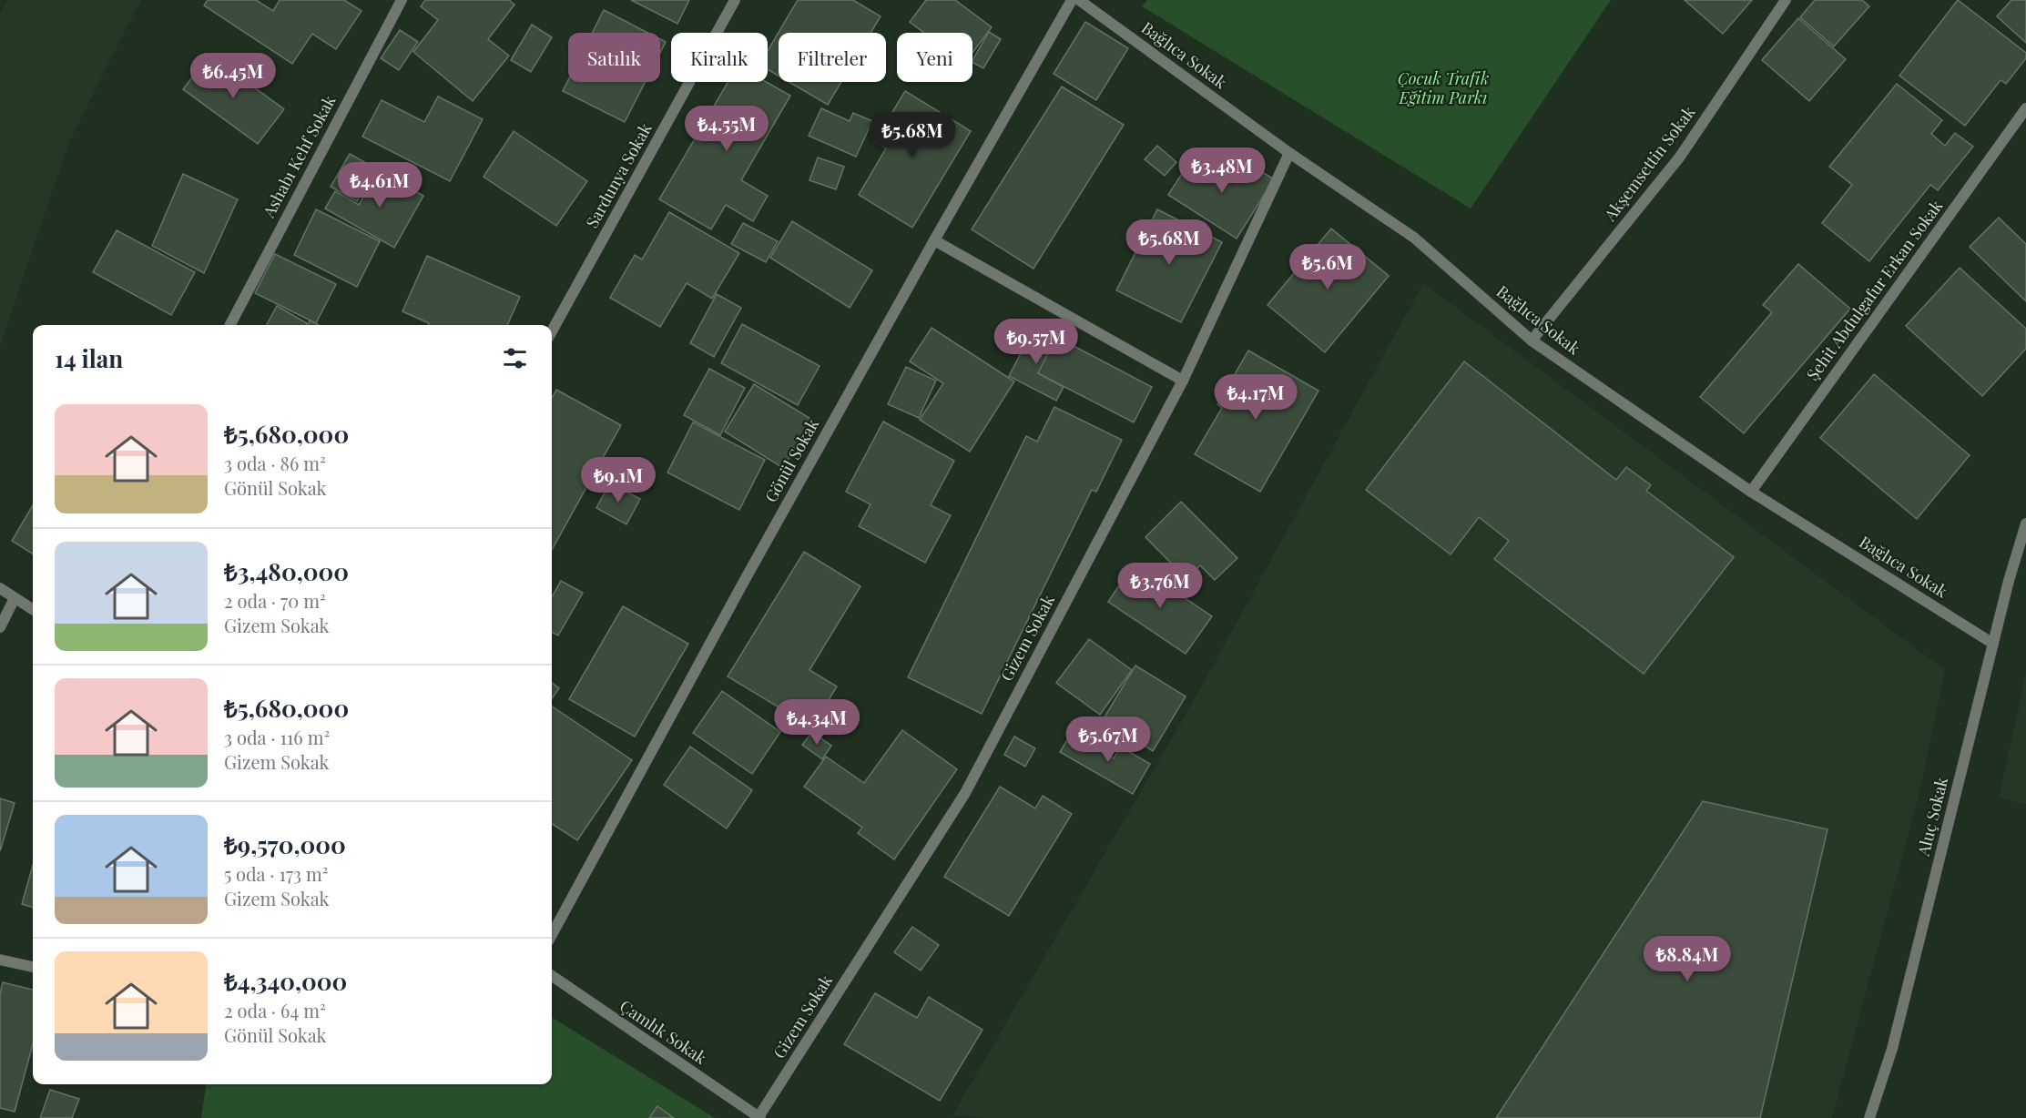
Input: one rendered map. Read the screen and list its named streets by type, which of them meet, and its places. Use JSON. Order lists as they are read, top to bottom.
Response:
{
  "streets": {
    "street": [
      "Bağlıca Sokak",
      "Ashabı Kehf Sokak",
      "Akşemsettin Sokak",
      "Sardunya Sokak",
      "Şehit Abdulgafur Erkan Sokak",
      "Gönül Sokak",
      "Gizem Sokak",
      "Aluç Sokak",
      "Çamlık Sokak"
    ]
  },
  "crossings": [
    ["Bağlıca Sokak", "Akşemsettin Sokak"],
    ["Bağlıca Sokak", "Şehit Abdulgafur Erkan Sokak"],
    ["Bağlıca Sokak", "Gizem Sokak"],
    ["Bağlıca Sokak", "Aluç Sokak"],
    ["Gizem Sokak", "Çamlık Sokak"]
  ],
  "parks": ["Çocuk Trafik Eğitim Parkı"],
  "page": {
    "chip": [
      "Satılık",
      "Kiralık",
      "Filtreler",
      "Yeni"
    ],
    "price": [
      "₺6.45M",
      "₺4.55M",
      "₺5.68M",
      "₺3.48M",
      "₺4.61M",
      "₺5.68M",
      "₺5.6M",
      "₺9.57M",
      "₺4.17M",
      "₺9.1M",
      "₺3.76M",
      "₺4.34M",
      "₺5.67M",
      "₺8.84M"
    ],
    "heading": "14 ilan",
    "list": [
      {
        "name": "₺5,680,000",
        "note": "3 oda · 86 m² · Gönül Sokak"
      },
      {
        "name": "₺3,480,000",
        "note": "2 oda · 70 m² · Gizem Sokak"
      },
      {
        "name": "₺5,680,000",
        "note": "3 oda · 116 m² · Gizem Sokak"
      },
      {
        "name": "₺9,570,000",
        "note": "5 oda · 173 m² · Gizem Sokak"
      },
      {
        "name": "₺4,340,000",
        "note": "2 oda · 64 m² · Gönül Sokak"
      }
    ]
  }
}
